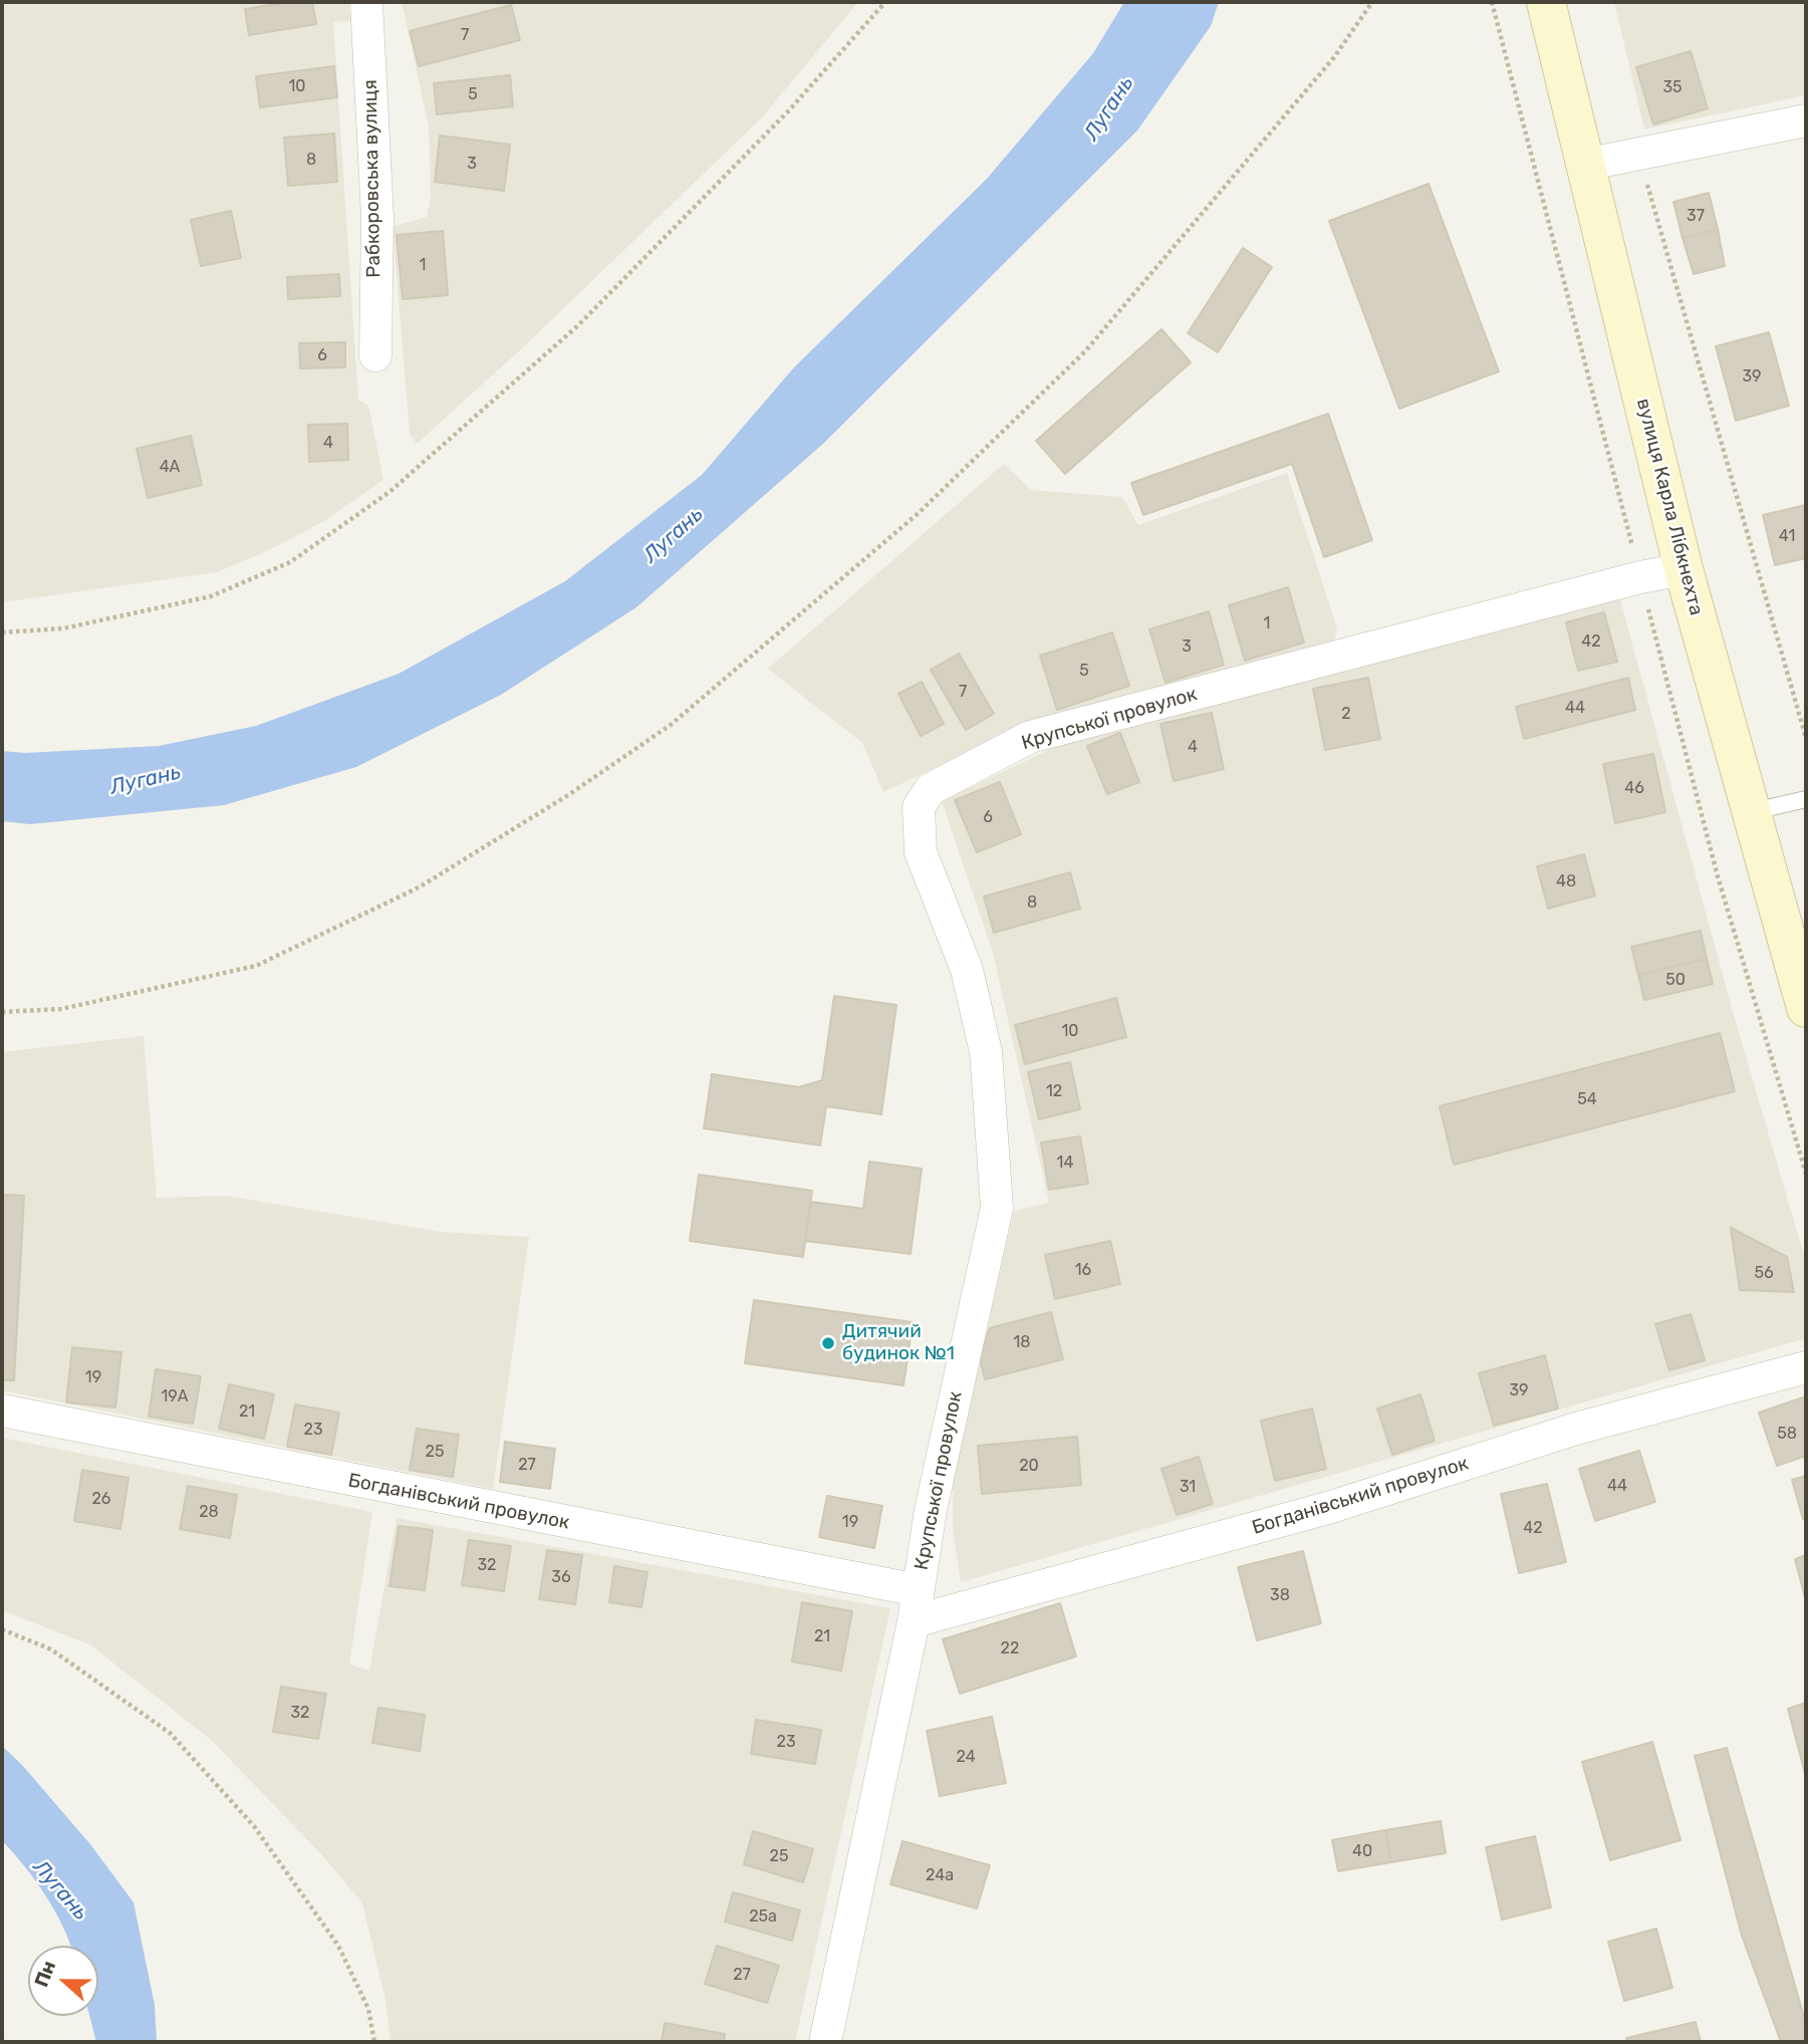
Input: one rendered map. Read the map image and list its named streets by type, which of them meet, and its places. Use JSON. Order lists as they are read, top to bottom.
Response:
{
  "streets": {
    "street": [
      "Рабкоровська вулиця",
      "вулиця Карла Лібкнехта",
      "Крупської провулок",
      "Богданівський провулок"
    ]
  },
  "crossings": [
    ["вулиця Карла Лібкнехта", "Крупської провулок"],
    ["Крупської провулок", "Богданівський провулок"]
  ],
  "water": ["Лугань"],
  "places": ["Дитячий будинок №1"],
  "house_numbers": [
    "7",
    "10",
    "35",
    "5",
    "8",
    "3",
    "37",
    "1",
    "6",
    "39",
    "4",
    "4А",
    "41",
    "1",
    "42",
    "3",
    "5",
    "7",
    "44",
    "2",
    "4",
    "46",
    "6",
    "48",
    "8",
    "50",
    "10",
    "12",
    "54",
    "14",
    "16",
    "56",
    "18",
    "19",
    "39",
    "19А",
    "21",
    "23",
    "58",
    "25",
    "27",
    "20",
    "44",
    "31",
    "26",
    "28",
    "19",
    "42",
    "32",
    "36",
    "38",
    "21",
    "22",
    "32",
    "23",
    "24",
    "40",
    "25",
    "24а",
    "25а",
    "27"
  ],
  "north": "left"
}
